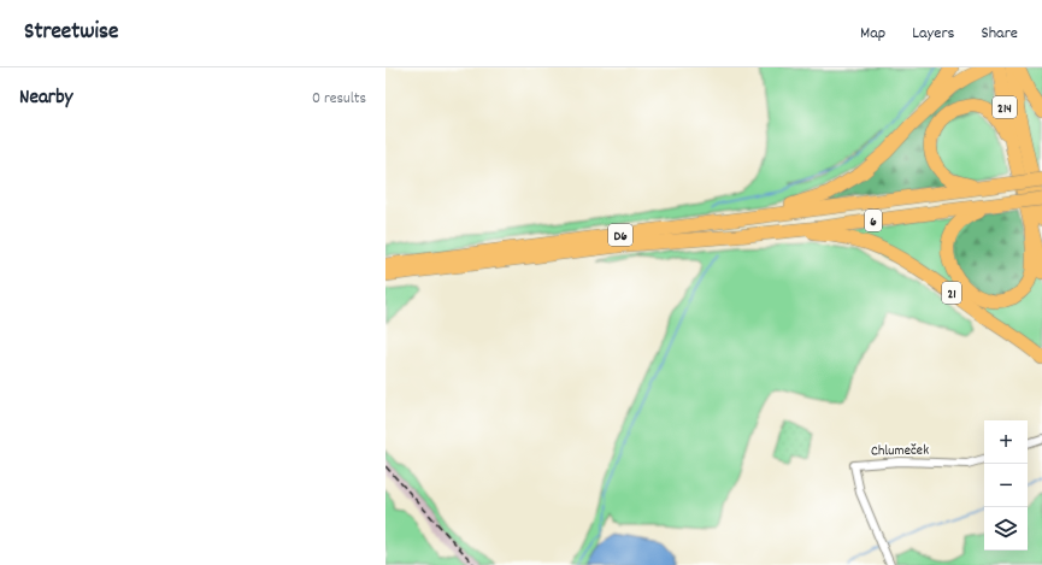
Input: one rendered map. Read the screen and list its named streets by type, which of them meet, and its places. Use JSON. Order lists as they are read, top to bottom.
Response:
{
  "streets": {
    "highway": [
      "214",
      "6",
      "D6",
      "21"
    ],
    "street": ["Chlumeček"]
  },
  "crossings": [
    ["214", "6"],
    ["6", "D6"],
    ["6", "21"]
  ],
  "page": {
    "header": "Streetwise",
    "nav": ["Map", "Layers", "Share"],
    "heading": ["Nearby", "0 results"],
    "map_buttons": ["+", "−"]
  }
}
